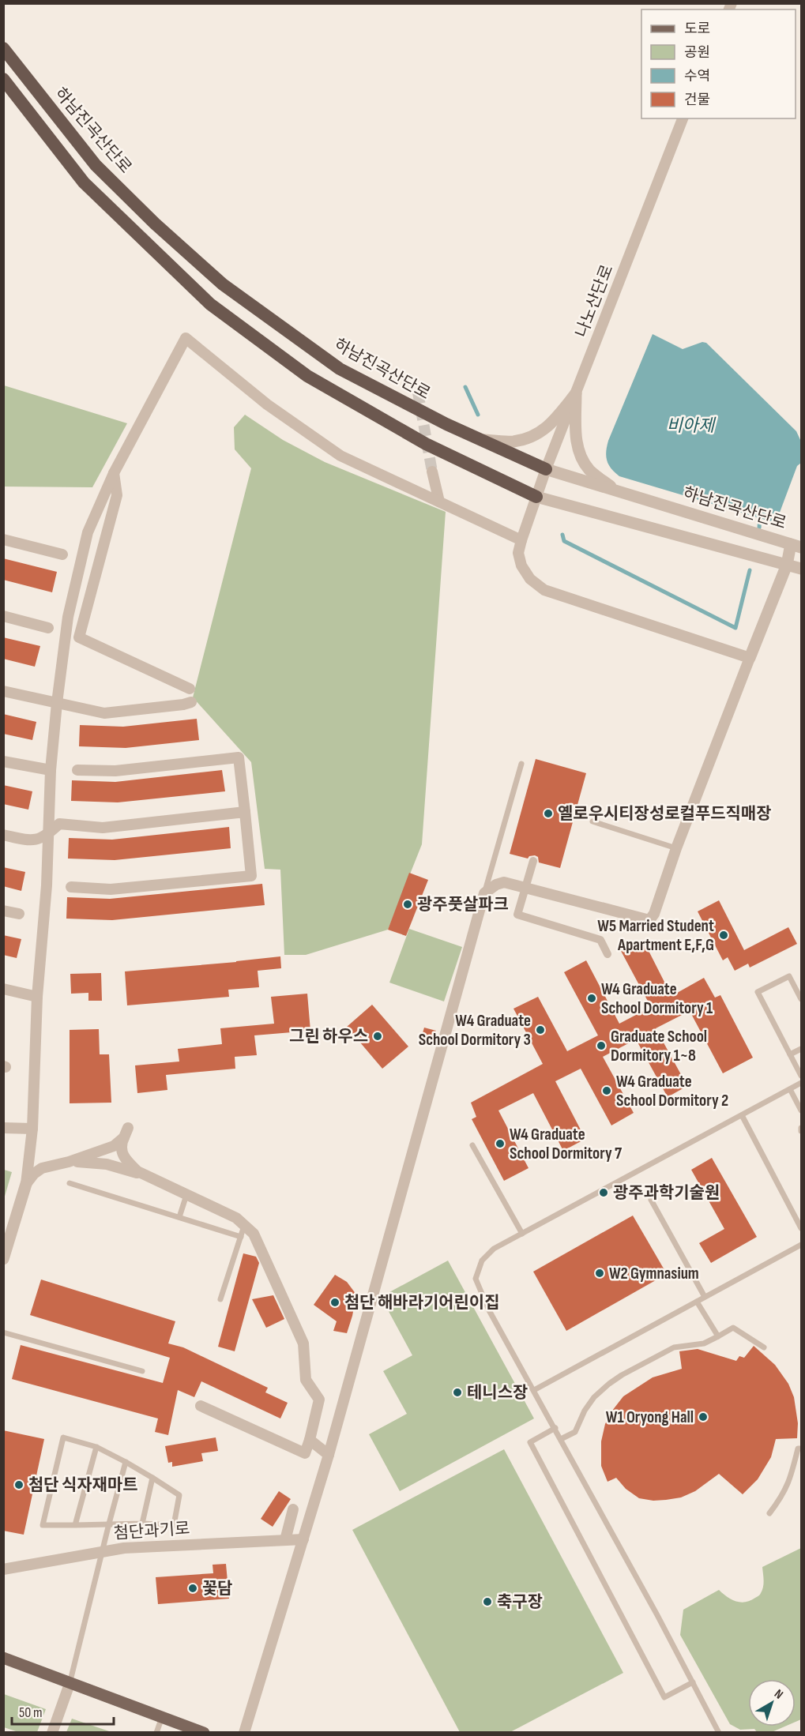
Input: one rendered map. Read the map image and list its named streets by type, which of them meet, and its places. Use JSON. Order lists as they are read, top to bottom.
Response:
{
  "streets": {
    "highway": ["하남진곡산단로"],
    "street": ["나노산단로", "첨단과기로"]
  },
  "crossings": [
    ["하남진곡산단로", "나노산단로"]
  ],
  "water": ["비아제"],
  "places": [
    "옐로우시티장성로컬푸드직매장",
    "광주풋살파크",
    "W5 Married Student Apartment E,F,G",
    "W4 Graduate School Dormitory 1",
    "W4 Graduate School Dormitory 3",
    "그린 하우스",
    "Graduate School Dormitory 1~8",
    "W4 Graduate School Dormitory 2",
    "W4 Graduate School Dormitory 7",
    "광주과학기술원",
    "W2 Gymnasium",
    "첨단 해바라기어린이집",
    "테니스장",
    "W1 Oryong Hall",
    "첨단 식자재마트",
    "꽃담",
    "축구장"
  ],
  "legend": [
    "도로",
    "공원",
    "수역",
    "건물"
  ],
  "scale_bar": "50 m",
  "north": "top right"
}
